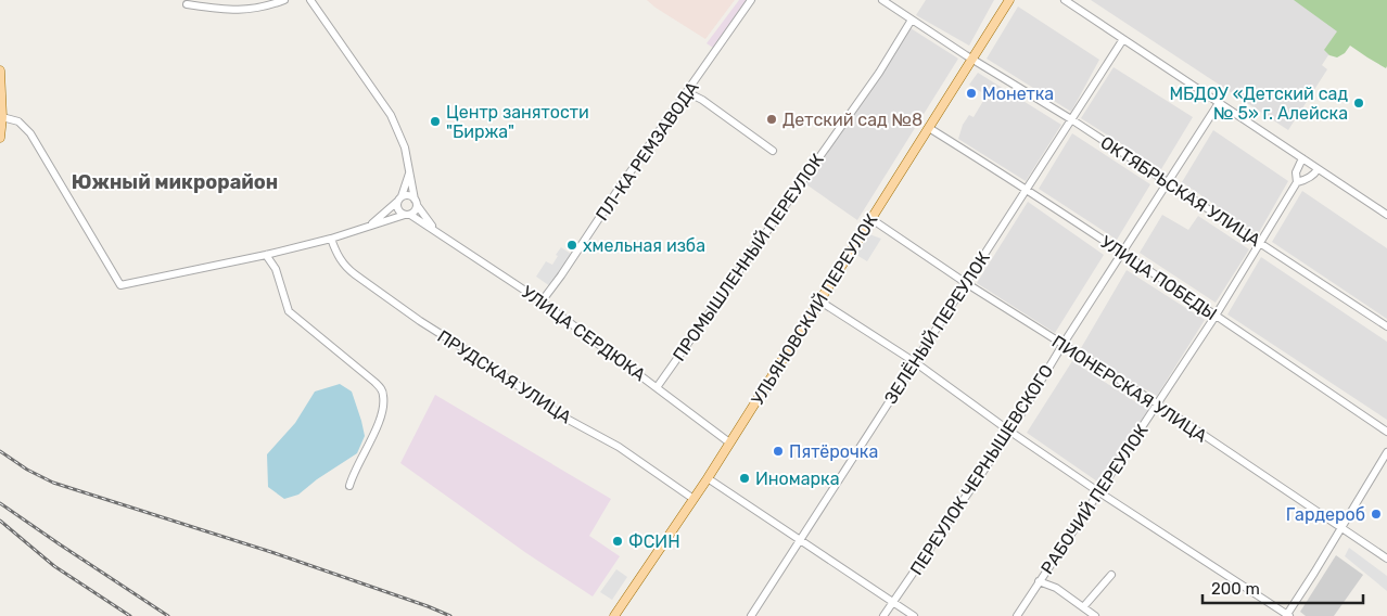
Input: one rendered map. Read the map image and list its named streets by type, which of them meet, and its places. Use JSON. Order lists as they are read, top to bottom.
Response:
{
  "streets": {
    "main road": ["УЛЬЯНОВСКИЙ ПЕРЕУЛОК"],
    "street": [
      "ПЛ-КА РЕМЗАВОДА",
      "ОКТЯБРЬСКАЯ УЛИЦА",
      "ПРОМЫШЛЕННЫЙ ПЕРЕУЛОК",
      "УЛИЦА ПОБЕДЫ",
      "ЗЕЛЁНЫЙ ПЕРЕУЛОК",
      "УЛИЦА СЕРДЮКА",
      "ПРУДСКАЯ УЛИЦА",
      "ПИОНЕРСКАЯ УЛИЦА",
      "ПЕРЕУЛОК ЧЕРНЫШЕВСКОГО",
      "РАБОЧИЙ ПЕРЕУЛОК"
    ]
  },
  "crossings": [
    ["ПЛ-КА РЕМЗАВОДА", "УЛИЦА СЕРДЮКА"],
    ["ОКТЯБРЬСКАЯ УЛИЦА", "ПРОМЫШЛЕННЫЙ ПЕРЕУЛОК"],
    ["ОКТЯБРЬСКАЯ УЛИЦА", "УЛЬЯНОВСКИЙ ПЕРЕУЛОК"],
    ["ОКТЯБРЬСКАЯ УЛИЦА", "ЗЕЛЁНЫЙ ПЕРЕУЛОК"],
    ["ОКТЯБРЬСКАЯ УЛИЦА", "ПЕРЕУЛОК ЧЕРНЫШЕВСКОГО"],
    ["ОКТЯБРЬСКАЯ УЛИЦА", "РАБОЧИЙ ПЕРЕУЛОК"],
    ["ПРОМЫШЛЕННЫЙ ПЕРЕУЛОК", "УЛИЦА СЕРДЮКА"],
    ["УЛИЦА ПОБЕДЫ", "УЛЬЯНОВСКИЙ ПЕРЕУЛОК"],
    ["УЛИЦА ПОБЕДЫ", "ЗЕЛЁНЫЙ ПЕРЕУЛОК"],
    ["УЛИЦА ПОБЕДЫ", "ПЕРЕУЛОК ЧЕРНЫШЕВСКОГО"],
    ["УЛИЦА ПОБЕДЫ", "РАБОЧИЙ ПЕРЕУЛОК"],
    ["УЛЬЯНОВСКИЙ ПЕРЕУЛОК", "УЛИЦА СЕРДЮКА"],
    ["УЛЬЯНОВСКИЙ ПЕРЕУЛОК", "ПРУДСКАЯ УЛИЦА"],
    ["УЛЬЯНОВСКИЙ ПЕРЕУЛОК", "ПИОНЕРСКАЯ УЛИЦА"],
    ["ЗЕЛЁНЫЙ ПЕРЕУЛОК", "ПИОНЕРСКАЯ УЛИЦА"],
    ["ПИОНЕРСКАЯ УЛИЦА", "ПЕРЕУЛОК ЧЕРНЫШЕВСКОГО"],
    ["ПИОНЕРСКАЯ УЛИЦА", "РАБОЧИЙ ПЕРЕУЛОК"]
  ],
  "districts": ["Южный микрорайон"],
  "places": [
    "Монетка",
    "МБДОУ «Детский сад № 5» г. Алейска",
    "Детский сад №8",
    "Центр занятости \"Биржа\"",
    "хмельная изба",
    "Пятёрочка",
    "Иномарка",
    "Гардероб",
    "ФСИН"
  ],
  "scale_bar": "200 m"
}
